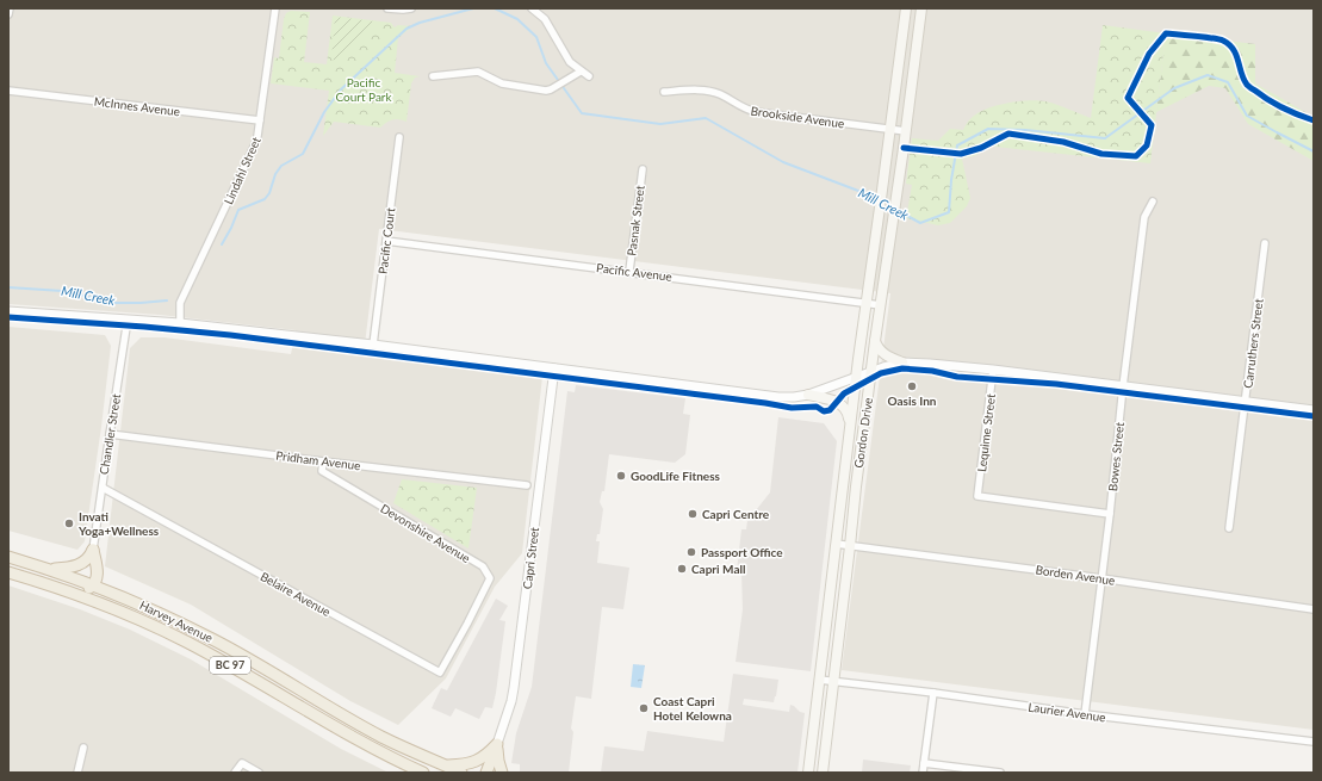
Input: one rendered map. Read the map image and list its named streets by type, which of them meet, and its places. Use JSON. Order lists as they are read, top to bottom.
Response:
{
  "streets": {
    "highway": ["Harvey Avenue", "BC 97"],
    "main road": ["Gordon Drive"],
    "street": [
      "McInnes Avenue",
      "Brookside Avenue",
      "Lindahl Street",
      "Pasnak Street",
      "Pacific Court",
      "Pacific Avenue",
      "Carruthers Street",
      "Lequime Street",
      "Chandler Street",
      "Bowes Street",
      "Pridham Avenue",
      "Devonshire Avenue",
      "Capri Street",
      "Borden Avenue",
      "Belaire Avenue",
      "Laurier Avenue"
    ]
  },
  "crossings": [
    ["McInnes Avenue", "Lindahl Street"],
    ["Brookside Avenue", "Gordon Drive"],
    ["Pasnak Street", "Pacific Avenue"],
    ["Pacific Court", "Pacific Avenue"],
    ["Pacific Avenue", "Gordon Drive"],
    ["Gordon Drive", "Borden Avenue"],
    ["Gordon Drive", "Laurier Avenue"],
    ["Lequime Street", "Bowes Street"],
    ["Chandler Street", "Pridham Avenue"],
    ["Chandler Street", "Belaire Avenue"],
    ["Bowes Street", "Borden Avenue"],
    ["Bowes Street", "Laurier Avenue"],
    ["Pridham Avenue", "Devonshire Avenue"],
    ["Devonshire Avenue", "Belaire Avenue"]
  ],
  "water": ["Mill Creek"],
  "parks": ["Pacific Court Park"],
  "places": [
    "Oasis Inn",
    "GoodLife Fitness",
    "Capri Centre",
    "Invati Yoga+Wellness",
    "Passport Office",
    "Capri Mall",
    "Coast Capri Hotel Kelowna"
  ]
}
